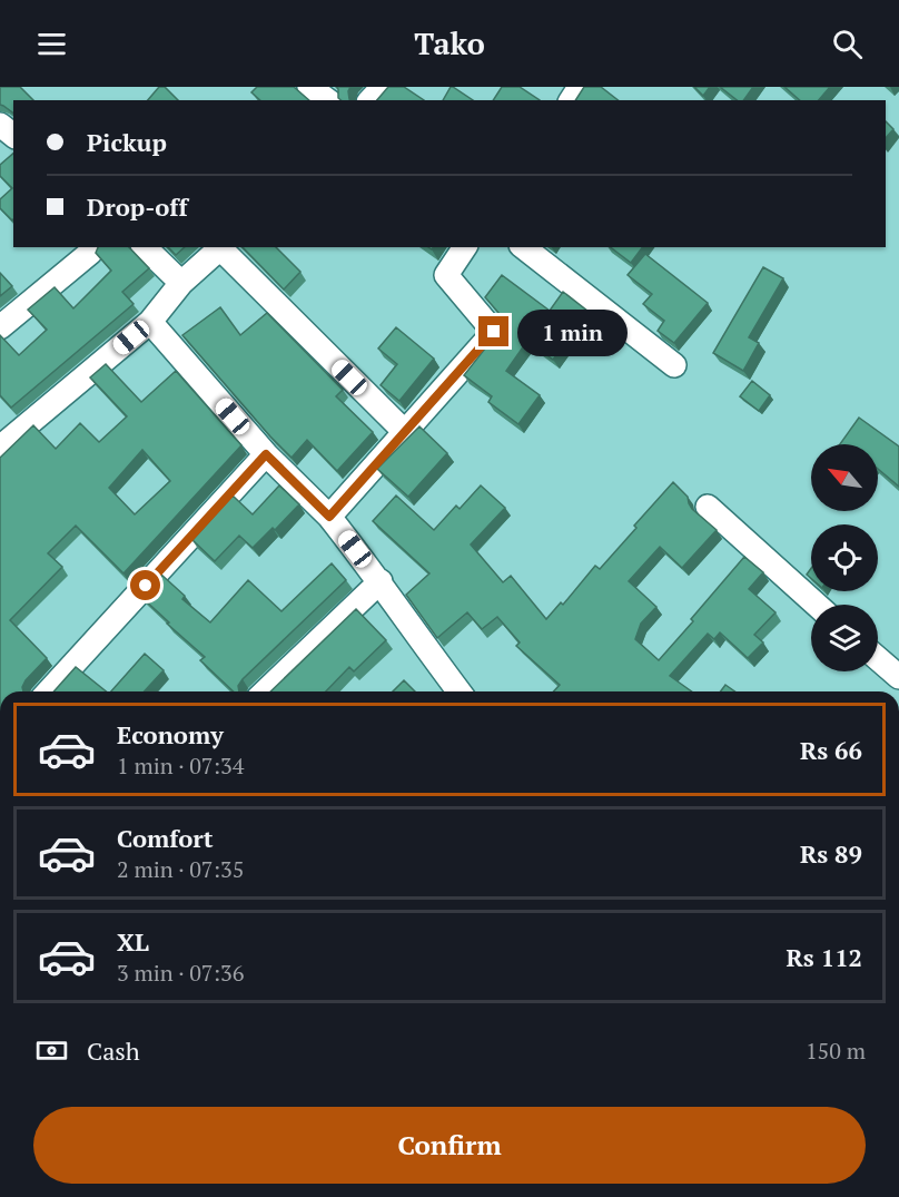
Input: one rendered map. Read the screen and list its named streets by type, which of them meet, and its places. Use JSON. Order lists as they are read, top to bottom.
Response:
{
  "north": "top left",
  "page": {
    "header": "Tako",
    "banner": ["Pickup", "Drop-off"],
    "bubble": "1 min",
    "list": [
      {
        "name": "Economy",
        "note": "1 min · 07:34",
        "value": "Rs 66"
      },
      {
        "name": "Comfort",
        "note": "2 min · 07:35",
        "value": "Rs 89"
      },
      {
        "name": "XL",
        "note": "3 min · 07:36",
        "value": "Rs 112"
      }
    ],
    "pay": ["Cash", "150 m"],
    "buttons": "Confirm"
  }
}
